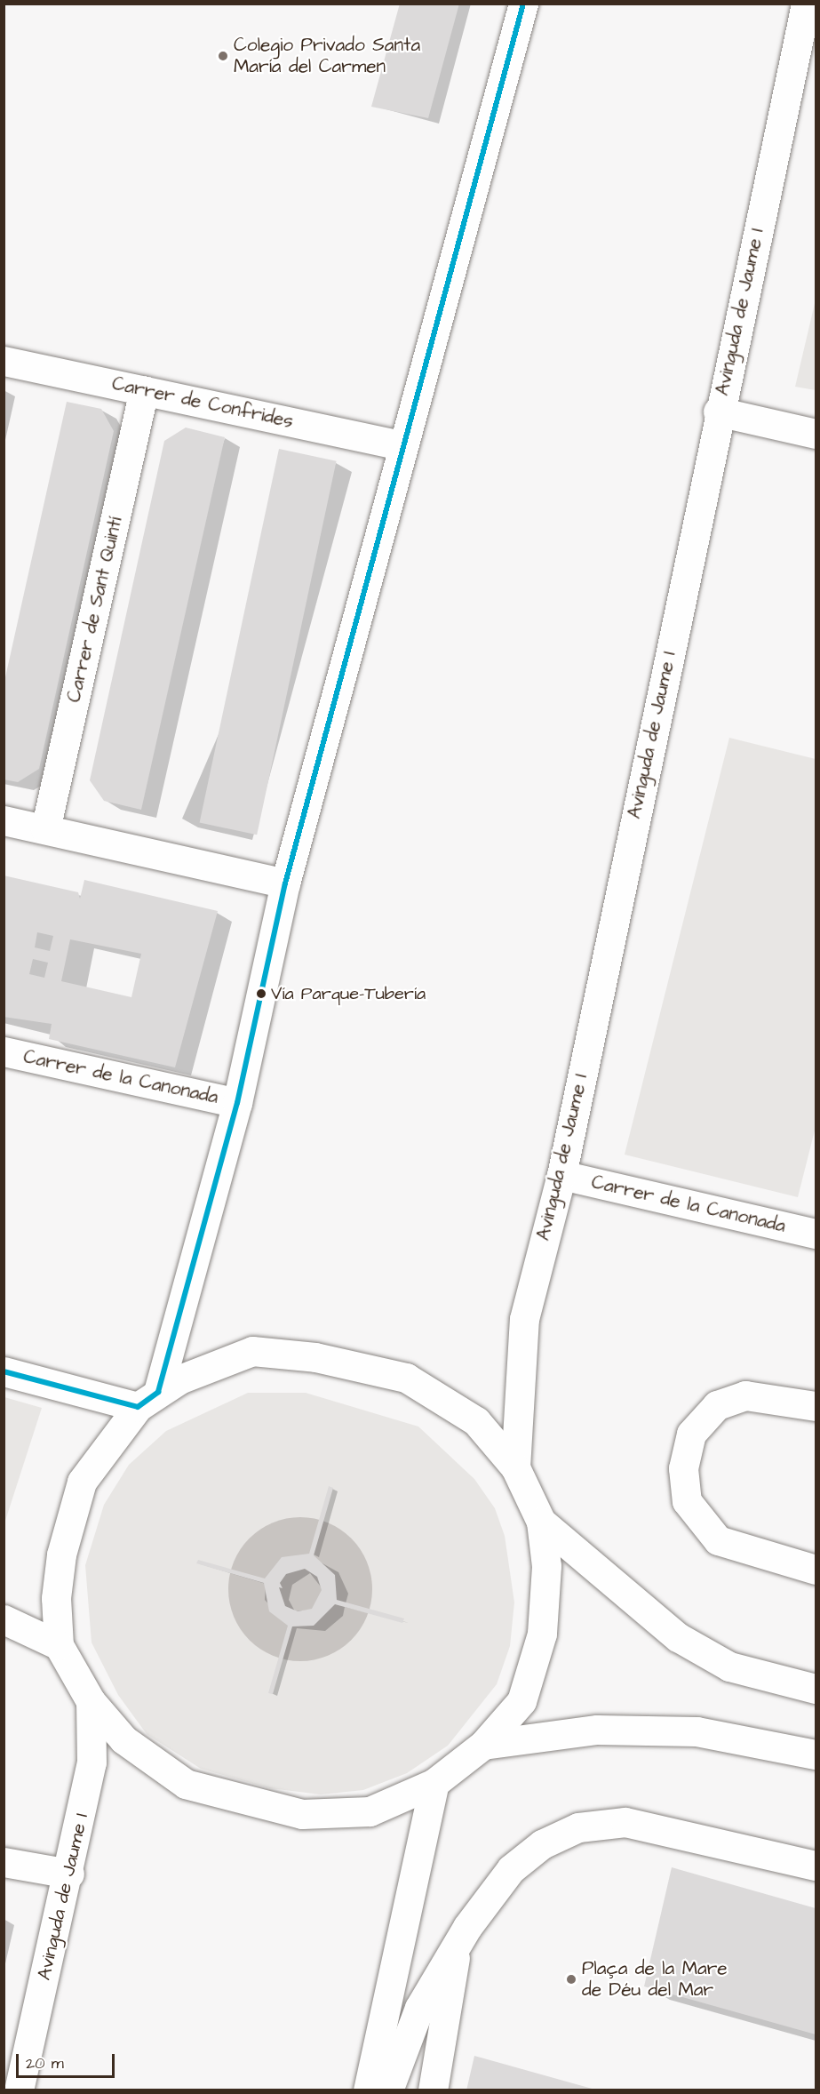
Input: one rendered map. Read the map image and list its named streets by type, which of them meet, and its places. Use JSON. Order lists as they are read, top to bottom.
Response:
{
  "streets": {
    "main road": [
      "Avinguda de Jaume I",
      "Carrer de Confrides",
      "Carrer de Sant Quintí",
      "Carrer de la Canonada"
    ]
  },
  "crossings": [
    ["Avinguda de Jaume I", "Carrer de la Canonada"],
    ["Carrer de Confrides", "Carrer de Sant Quintí"]
  ],
  "places": ["Colegio Privado Santa María del Carmen", "Vía Parque-Tubería", "Plaça de la Mare de Déu del Mar"],
  "scale_bar": "20 m"
}
